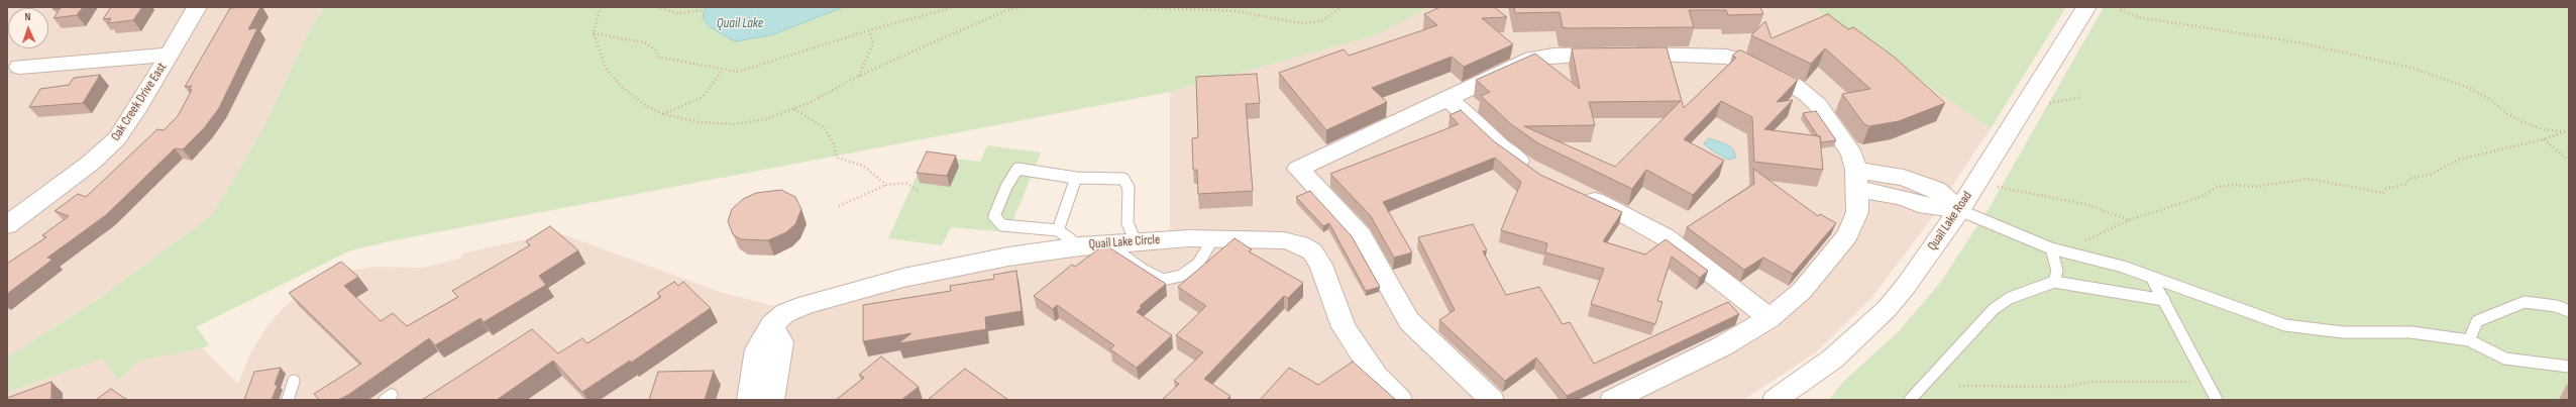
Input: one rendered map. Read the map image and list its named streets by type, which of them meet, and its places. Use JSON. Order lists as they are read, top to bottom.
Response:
{
  "streets": {
    "street": ["Oak Creek Drive East", "Quail Lake Road", "Quail Lake Circle"]
  },
  "water": ["Quail Lake"],
  "north": "top"
}
